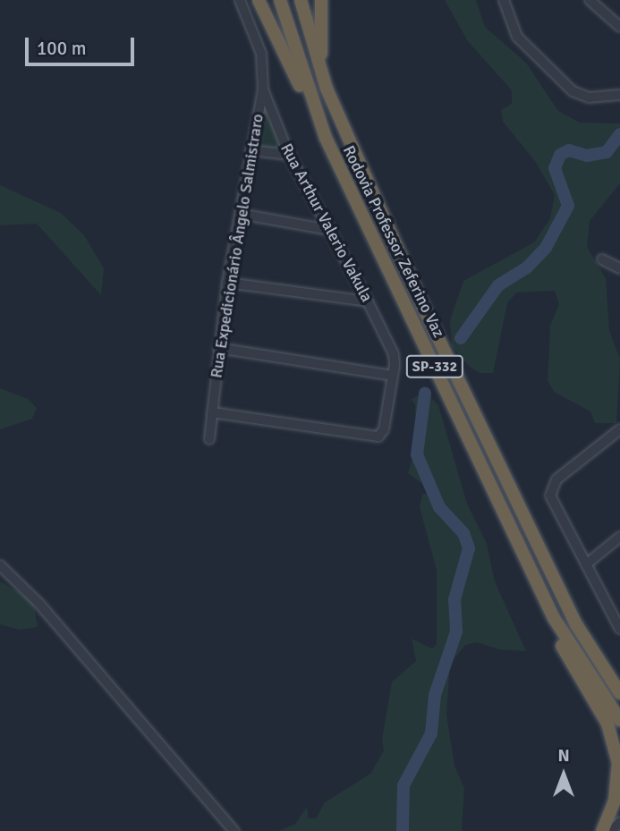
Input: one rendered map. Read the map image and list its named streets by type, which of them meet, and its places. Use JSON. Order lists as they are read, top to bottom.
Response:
{
  "streets": {
    "highway": ["Rodovia Professor Zeferino Vaz", "SP-332"],
    "street": ["Rua Arthur Valerio Vakula", "Rua Expedicionário Ângelo Salmistraro"]
  },
  "crossings": [
    ["Rua Arthur Valerio Vakula", "Rua Expedicionário Ângelo Salmistraro"]
  ],
  "scale_bar": "100 m",
  "north": "top"
}
